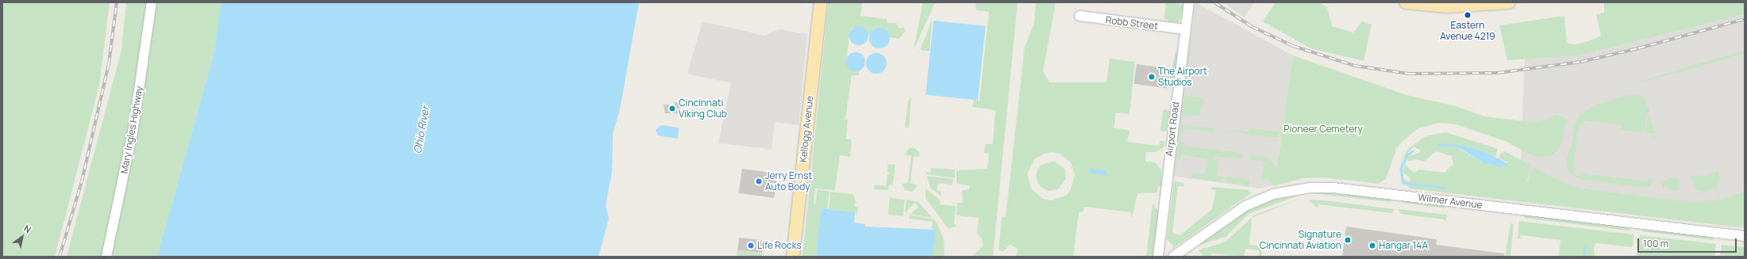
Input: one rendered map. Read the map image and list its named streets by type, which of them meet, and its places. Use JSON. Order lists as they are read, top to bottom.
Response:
{
  "streets": {
    "main road": ["Kellogg Avenue"],
    "street": [
      "Robb Street",
      "Airport Road",
      "Mary Ingles Highway",
      "Wilmer Avenue"
    ]
  },
  "crossings": [
    ["Robb Street", "Airport Road"]
  ],
  "water": ["Ohio River"],
  "parks": ["Pioneer Cemetery"],
  "places": [
    "Eastern Avenue 4219",
    "The Airport Studios",
    "Cincinnati Viking Club",
    "Jerry Ernst Auto Body",
    "Signature Cincinnati Aviation",
    "Life Rocks",
    "Hangar 14A"
  ],
  "scale_bar": "100 m",
  "north": "top right"
}
